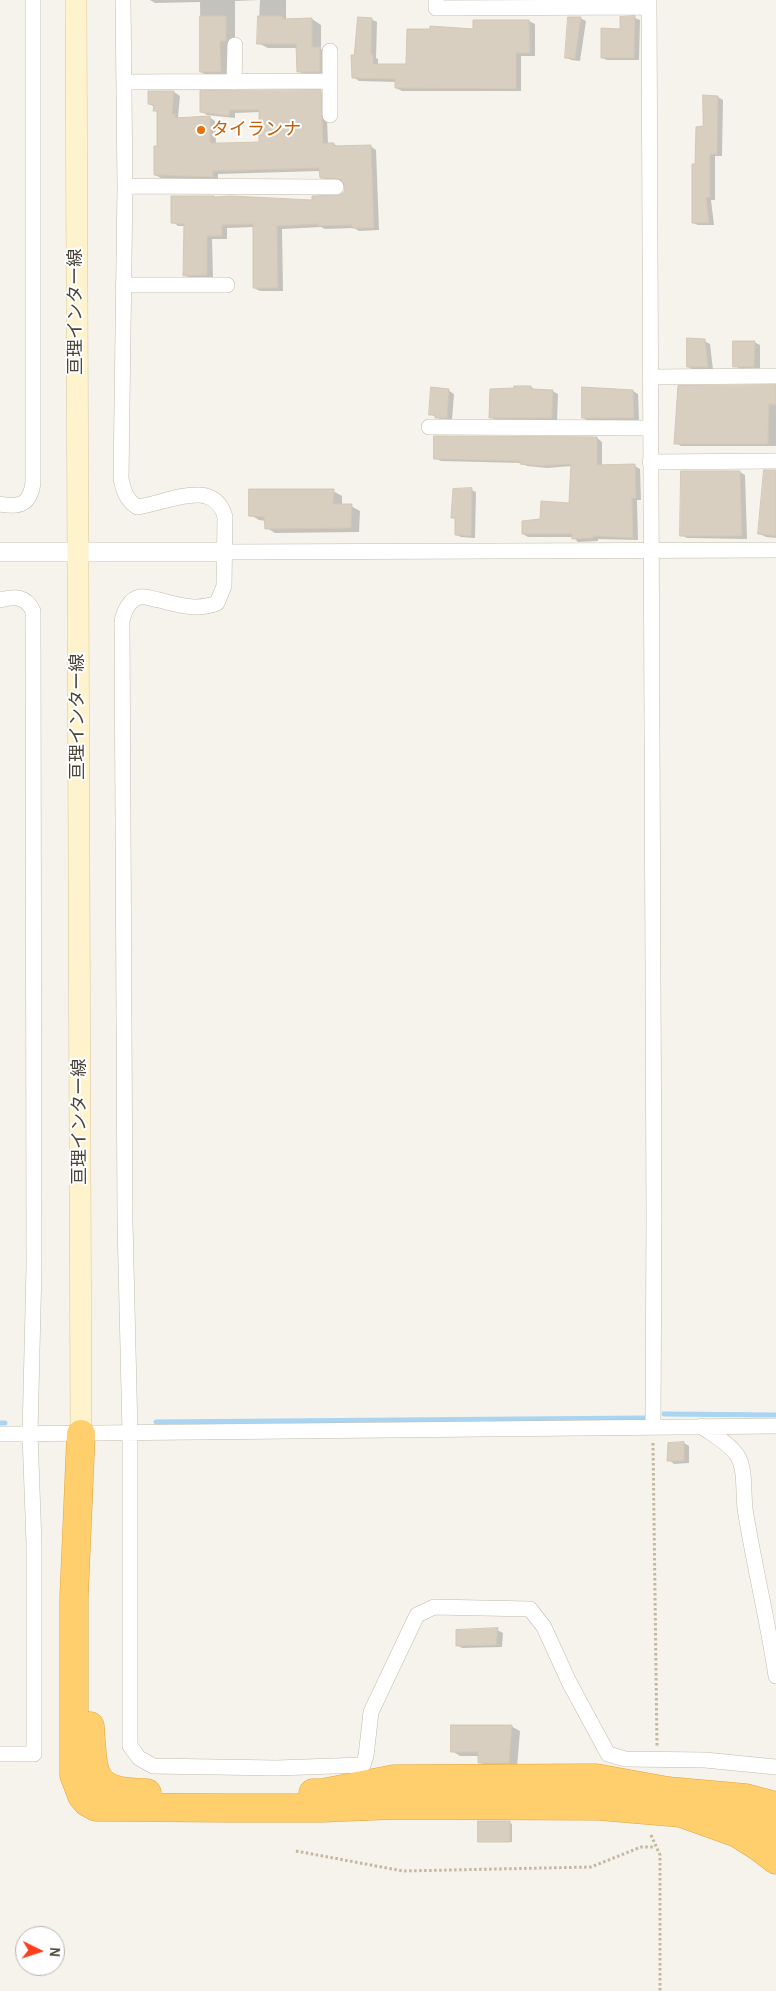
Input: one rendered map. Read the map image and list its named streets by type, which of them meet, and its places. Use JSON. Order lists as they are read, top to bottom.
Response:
{
  "streets": {
    "main road": ["亘理インター線"]
  },
  "places": ["タイランナ"],
  "north": "right"
}
